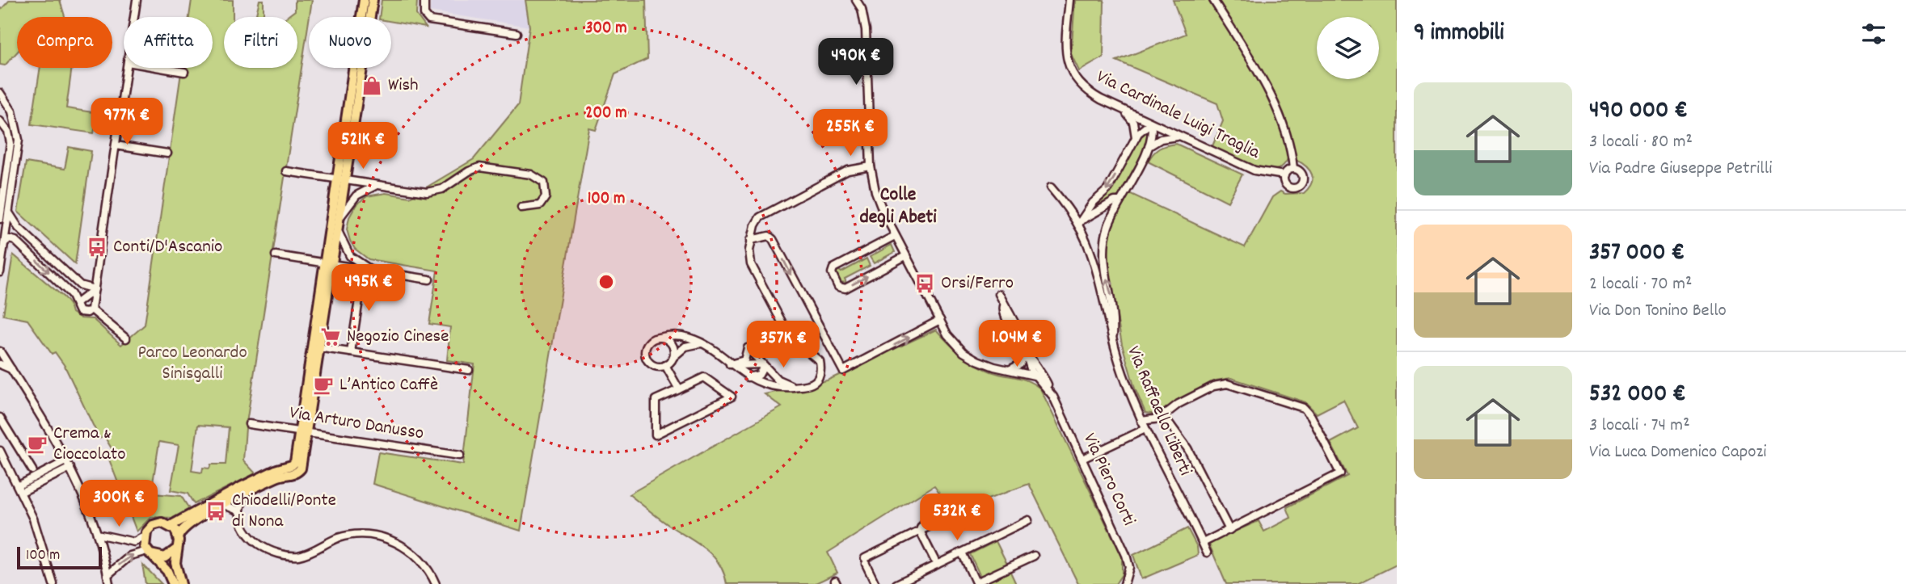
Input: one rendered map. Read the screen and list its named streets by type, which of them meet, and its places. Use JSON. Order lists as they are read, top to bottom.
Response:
{
  "streets": {
    "street": [
      "Via Cardinale Luigi Traglia",
      "Via Raffaello Liberti",
      "Via Arturo Danusso",
      "Via Piero Corti"
    ]
  },
  "districts": ["Colle degli Abeti"],
  "parks": ["Parco Leonardo Sinisgalli"],
  "places": {
    "shop": ["Wish"],
    "bus stop": ["Conti/D'Ascanio", "Orsi/Ferro", "Chiodelli/Ponte di Nona"],
    "supermarket": ["Negozio Cinese"],
    "cafe": ["L’Antico Caffè", "Crema & Cioccolato"]
  },
  "scale_bar": "100 m",
  "page": {
    "heading": "9 immobili",
    "chip": [
      "Compra",
      "Affitta",
      "Filtri",
      "Nuovo"
    ],
    "price": [
      "490K €",
      "977K €",
      "255K €",
      "521K €",
      "495K €",
      "1.04M €",
      "357K €",
      "300K €",
      "532K €"
    ],
    "list": [
      {
        "name": "490 000 €",
        "note": "3 locali · 80 m² · Via Padre Giuseppe Petrilli"
      },
      {
        "name": "357 000 €",
        "note": "2 locali · 70 m² · Via Don Tonino Bello"
      },
      {
        "name": "532 000 €",
        "note": "3 locali · 74 m² · Via Luca Domenico Capozi"
      }
    ],
    "scale": "100 m"
  },
  "rings": ["300 m", "200 m", "100 m"]
}
